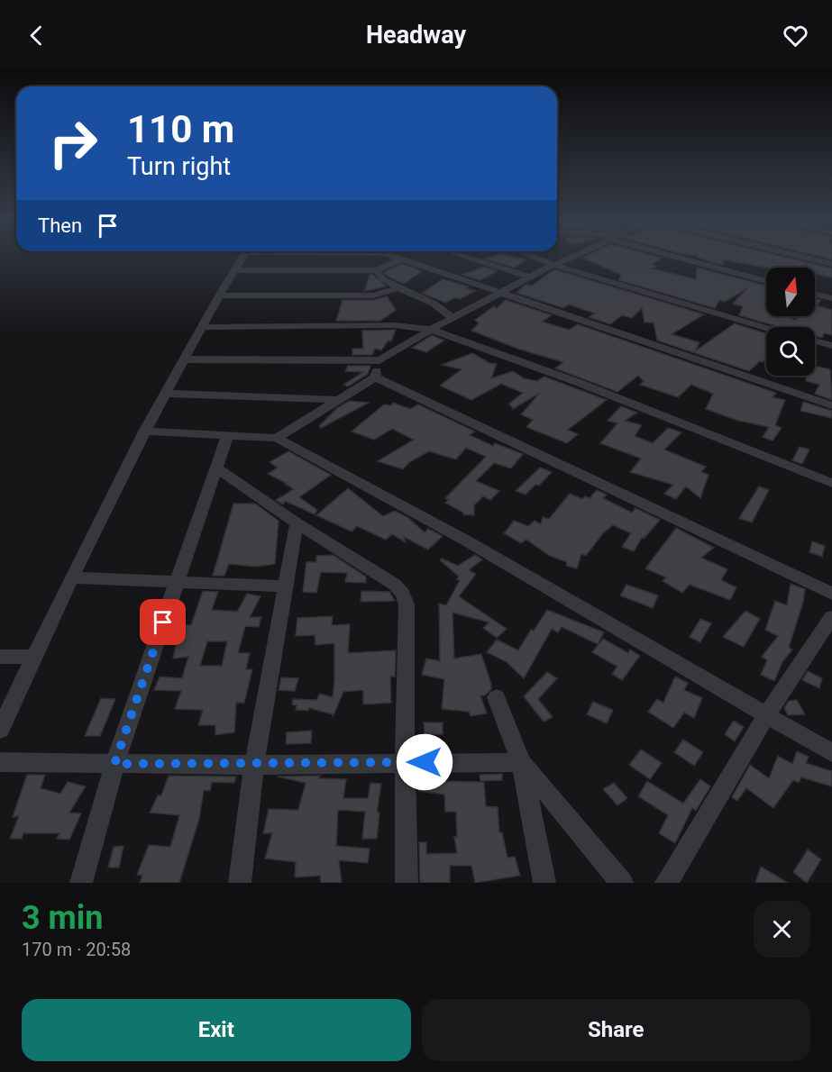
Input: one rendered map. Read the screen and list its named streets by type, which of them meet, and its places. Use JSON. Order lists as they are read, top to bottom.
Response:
{
  "north": "top",
  "page": {
    "header": "Headway",
    "turn": ["110 m", "Turn right"],
    "then": "Then",
    "heading": ["3 min", "170 m · 20:58"],
    "buttons": ["Exit", "Share"]
  }
}
